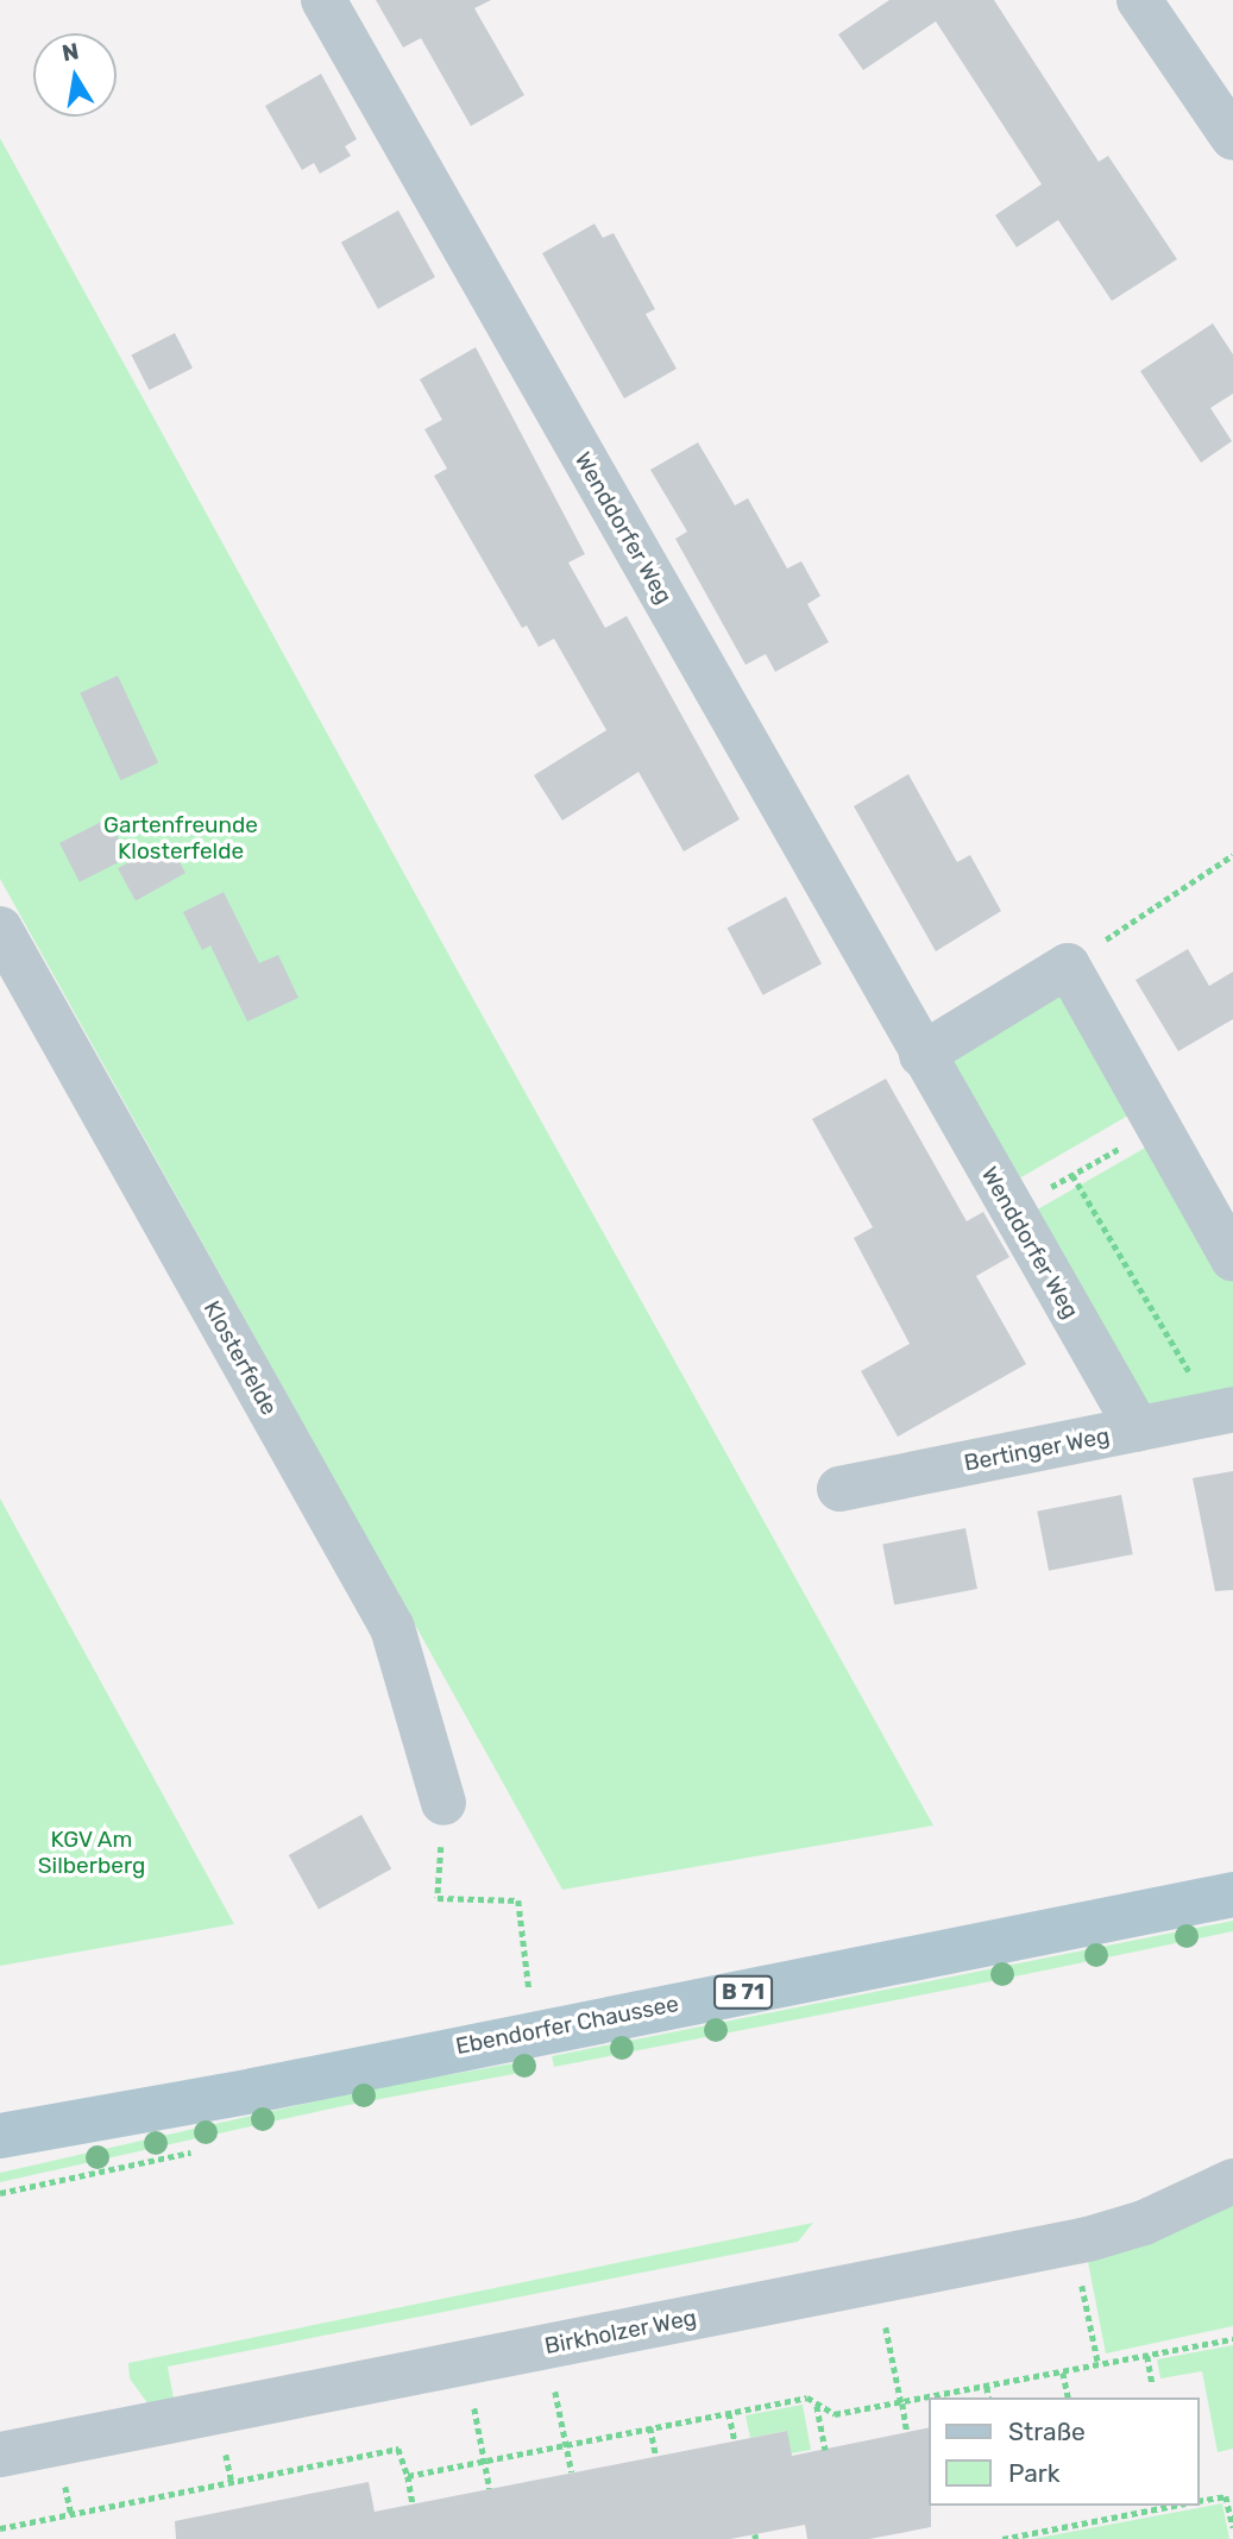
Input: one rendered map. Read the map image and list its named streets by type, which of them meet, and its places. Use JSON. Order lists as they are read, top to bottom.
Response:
{
  "streets": {
    "main road": ["B 71", "Ebendorfer Chaussee"],
    "street": [
      "Wenddorfer Weg",
      "Klosterfelde",
      "Bertinger Weg",
      "Birkholzer Weg"
    ]
  },
  "crossings": [
    ["Wenddorfer Weg", "Bertinger Weg"]
  ],
  "parks": ["Gartenfreunde Klosterfelde", "KGV Am Silberberg"],
  "legend": ["Straße", "Park"],
  "north": "top"
}
